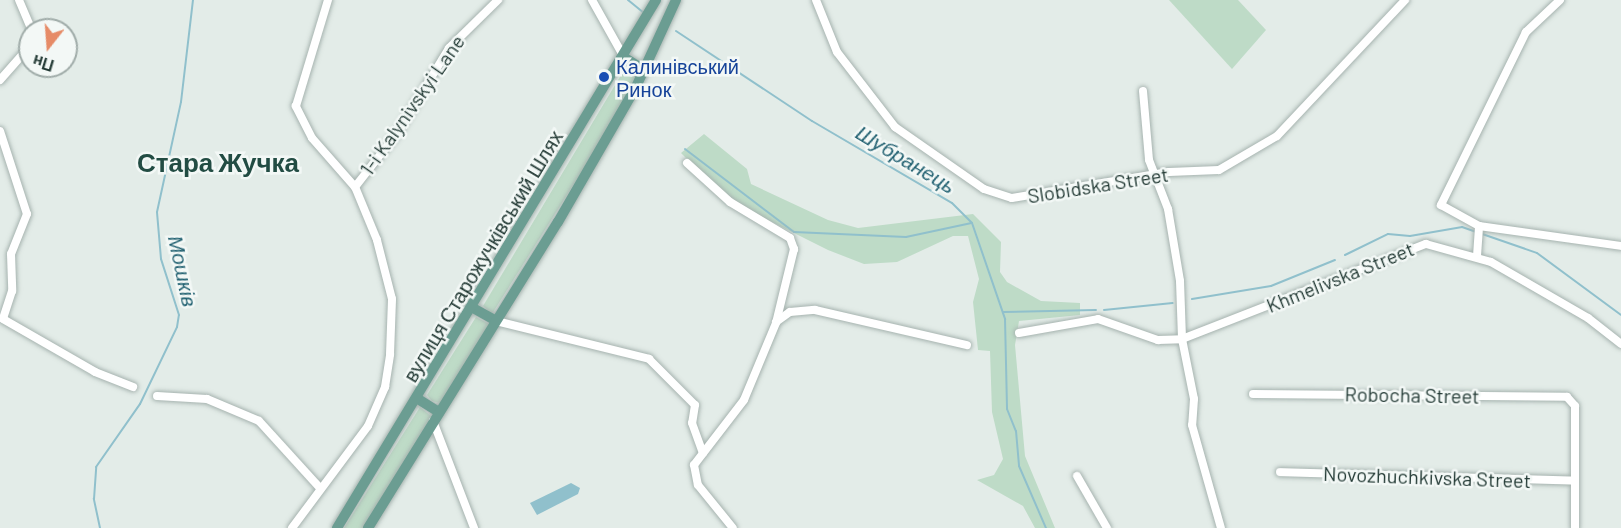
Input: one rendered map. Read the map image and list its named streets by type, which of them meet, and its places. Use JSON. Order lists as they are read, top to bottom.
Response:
{
  "streets": {
    "main road": ["вулиця Старожучківський Шлях"],
    "street": [
      "1-i Kalynivskyi Lane",
      "Slobidska Street",
      "Khmelivska Street",
      "Robocha Street",
      "Novozhuchkivska Street"
    ]
  },
  "crossings": [
    ["Robocha Street", "Novozhuchkivska Street"]
  ],
  "districts": ["Стара Жучка"],
  "water": ["Шубранець", "Мошків"],
  "places": ["Калинівський Ринок"],
  "north": "bottom"
}
